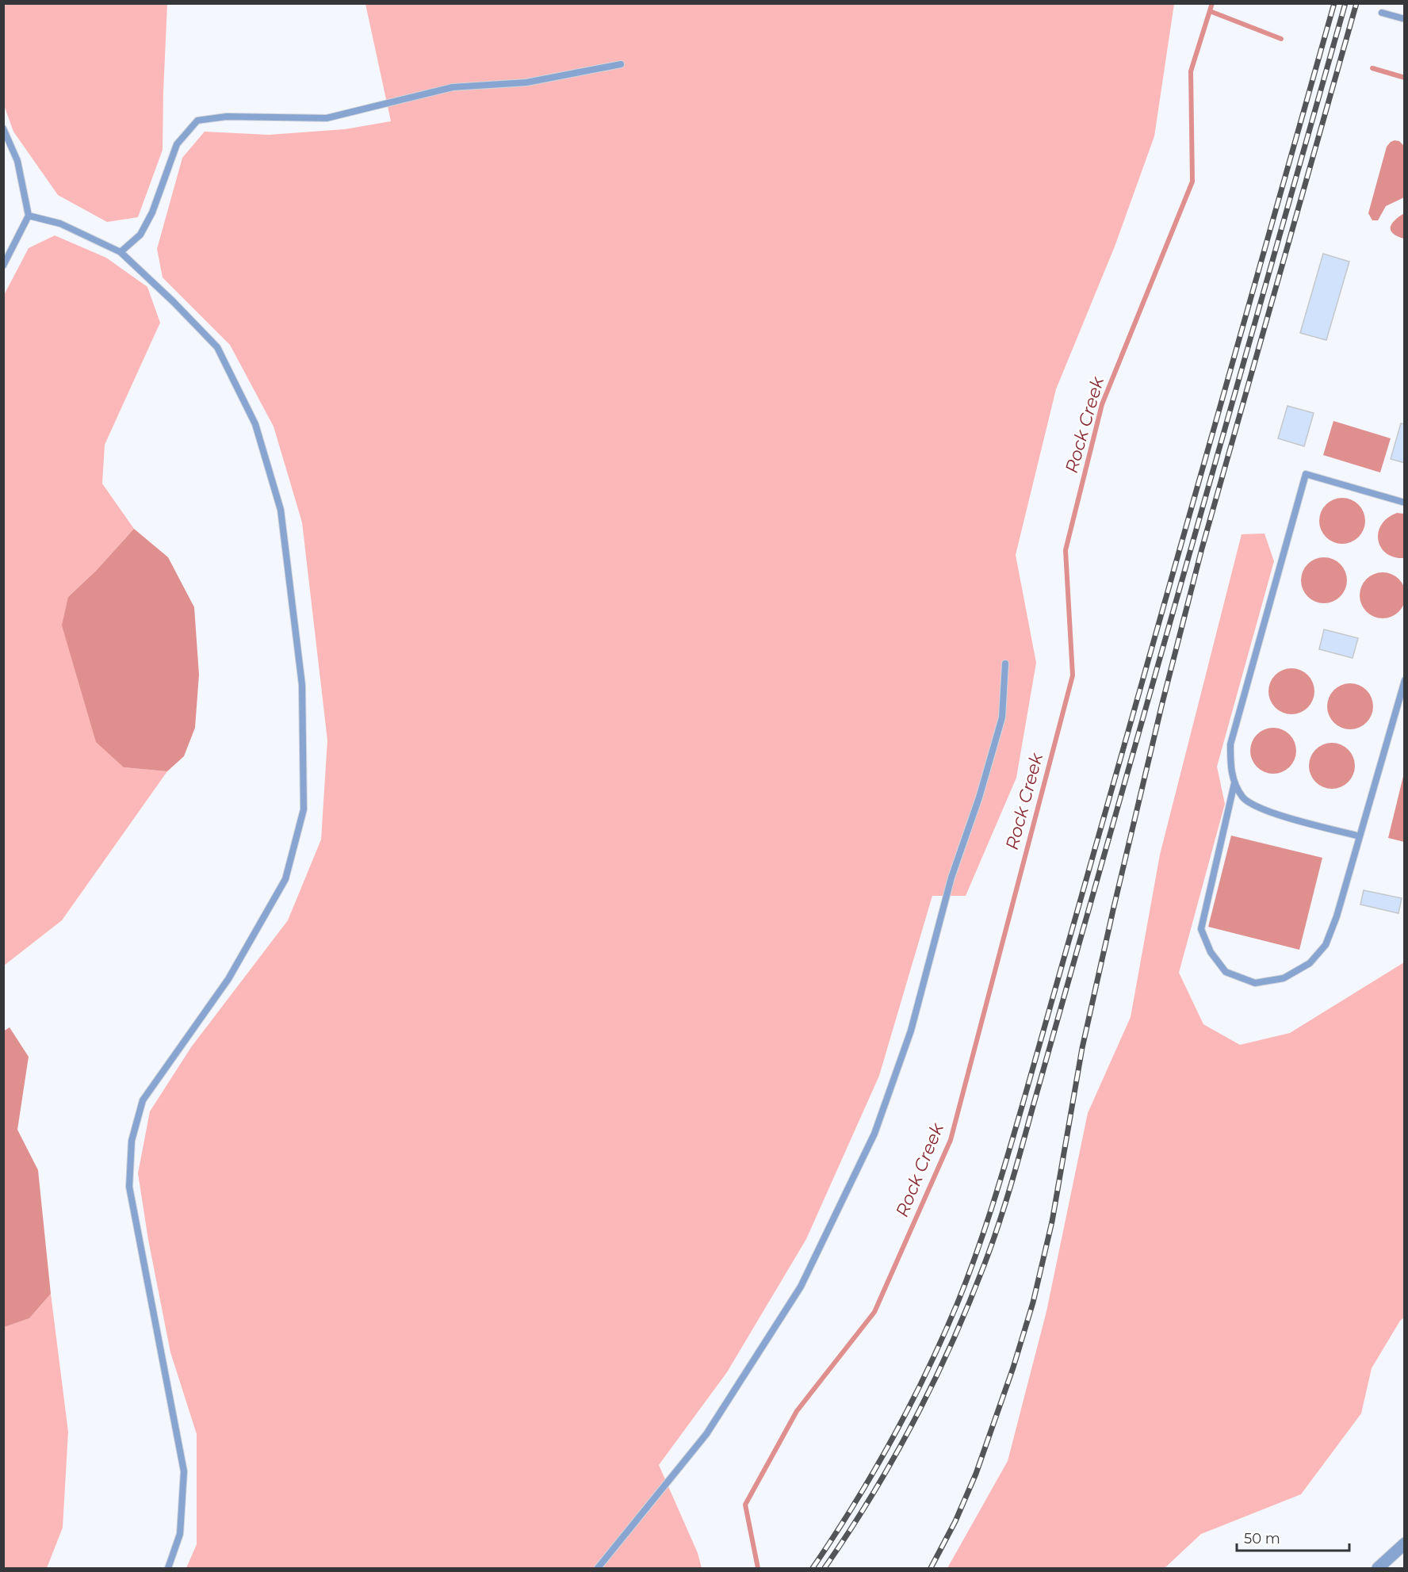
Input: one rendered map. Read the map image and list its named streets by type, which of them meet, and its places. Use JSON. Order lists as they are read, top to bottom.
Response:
{
  "water": ["Rock Creek"],
  "scale_bar": "50 m"
}
